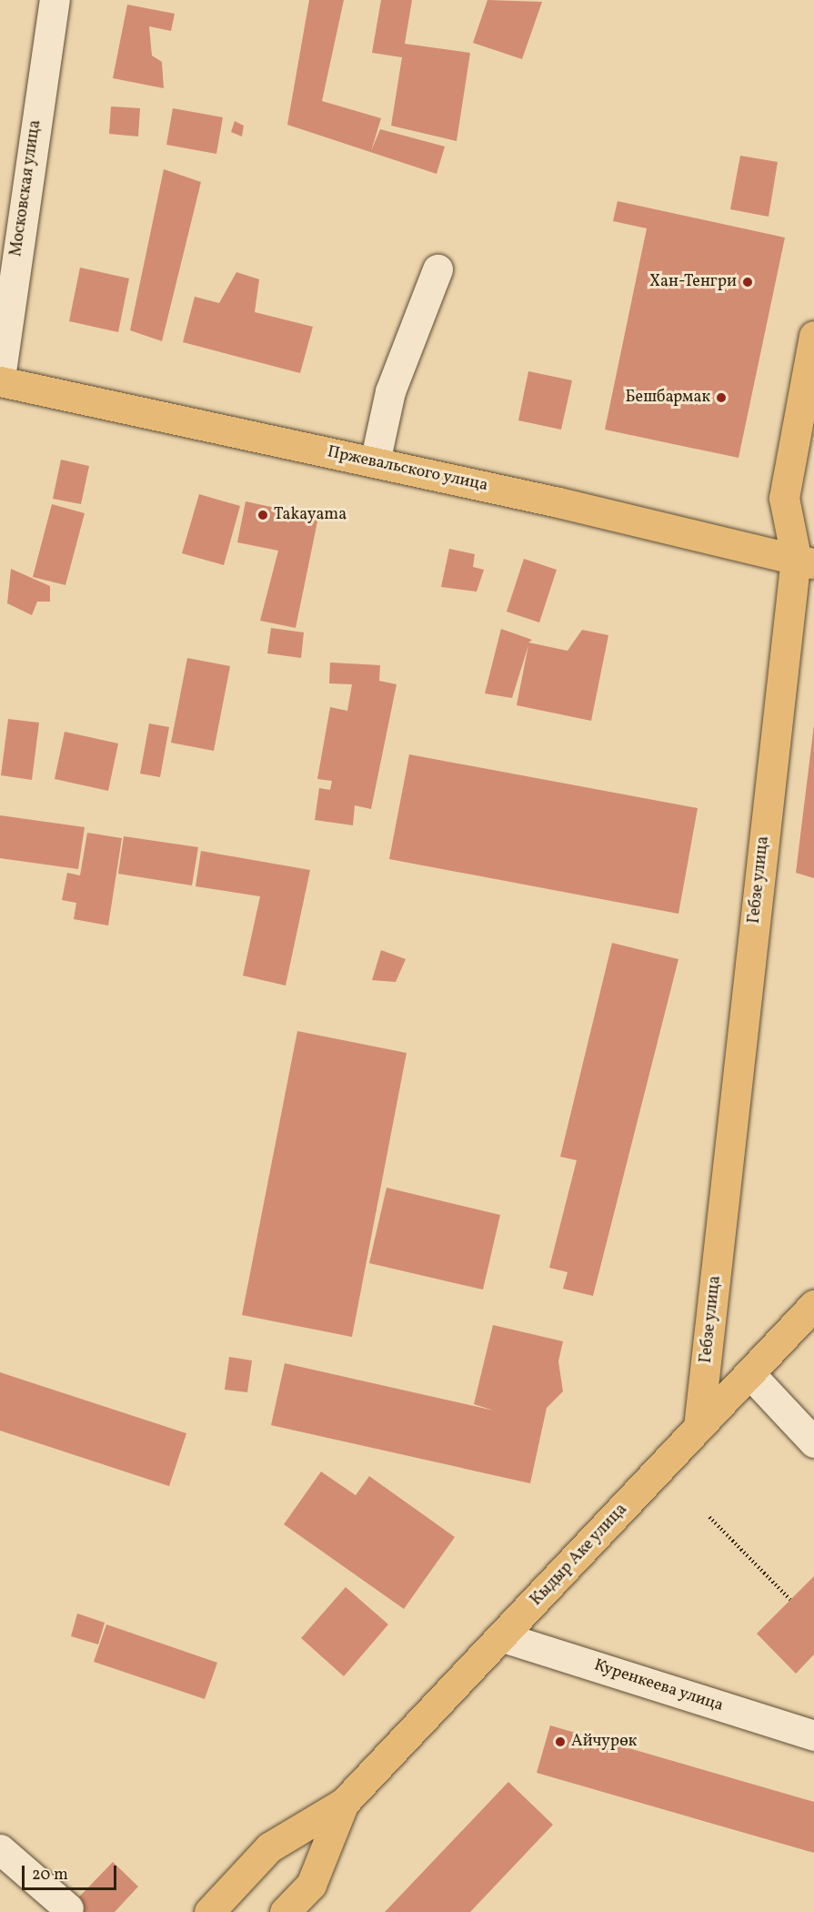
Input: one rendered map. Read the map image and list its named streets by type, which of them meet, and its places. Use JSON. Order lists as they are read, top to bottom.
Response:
{
  "streets": {
    "main road": ["Пржевальского улица", "Гебзе улица", "Кыдыр Аке улица"],
    "street": ["Московская улица", "Куренкеева улица"]
  },
  "crossings": [
    ["Московская улица", "Пржевальского улица"],
    ["Пржевальского улица", "Гебзе улица"],
    ["Гебзе улица", "Кыдыр Аке улица"],
    ["Кыдыр Аке улица", "Куренкеева улица"]
  ],
  "places": [
    "Хан-Тенгри",
    "Бешбармак",
    "Takayama",
    "Айчурөк"
  ],
  "scale_bar": "20 m"
}
